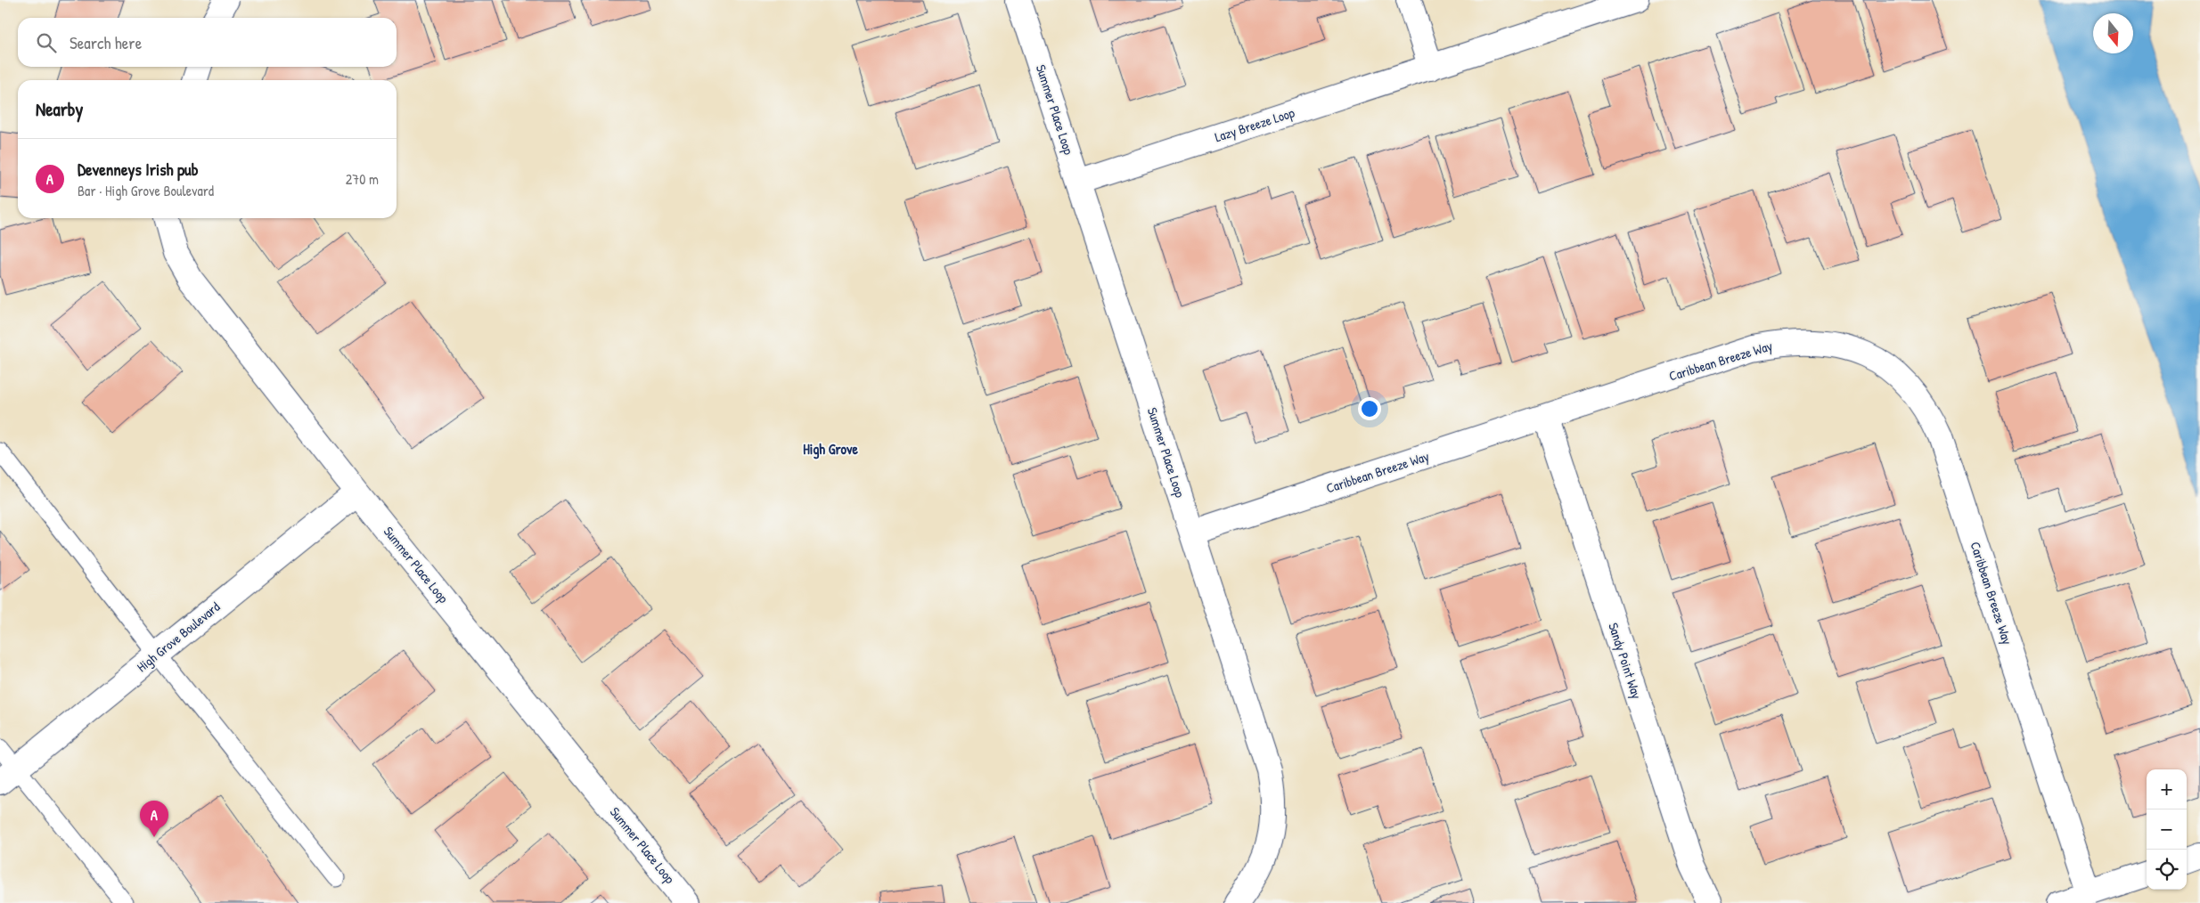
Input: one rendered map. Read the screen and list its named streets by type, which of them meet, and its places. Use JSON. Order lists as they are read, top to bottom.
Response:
{
  "streets": {
    "street": [
      "Summer Place Loop",
      "Lazy Breeze Loop",
      "Caribbean Breeze Way",
      "High Grove Boulevard",
      "Sandy Point Way"
    ]
  },
  "crossings": [
    ["Summer Place Loop", "Lazy Breeze Loop"],
    ["Summer Place Loop", "Caribbean Breeze Way"],
    ["Summer Place Loop", "High Grove Boulevard"],
    ["Caribbean Breeze Way", "Sandy Point Way"]
  ],
  "districts": ["High Grove"],
  "north": "bottom",
  "page": {
    "search": "Search here",
    "heading": "Nearby",
    "list": [
      {
        "mark": "A",
        "name": "Devenneys Irish pub",
        "note": "Bar · High Grove Boulevard",
        "value": "270 m"
      }
    ],
    "map_buttons": ["+", "−"],
    "pins": "A"
  }
}
